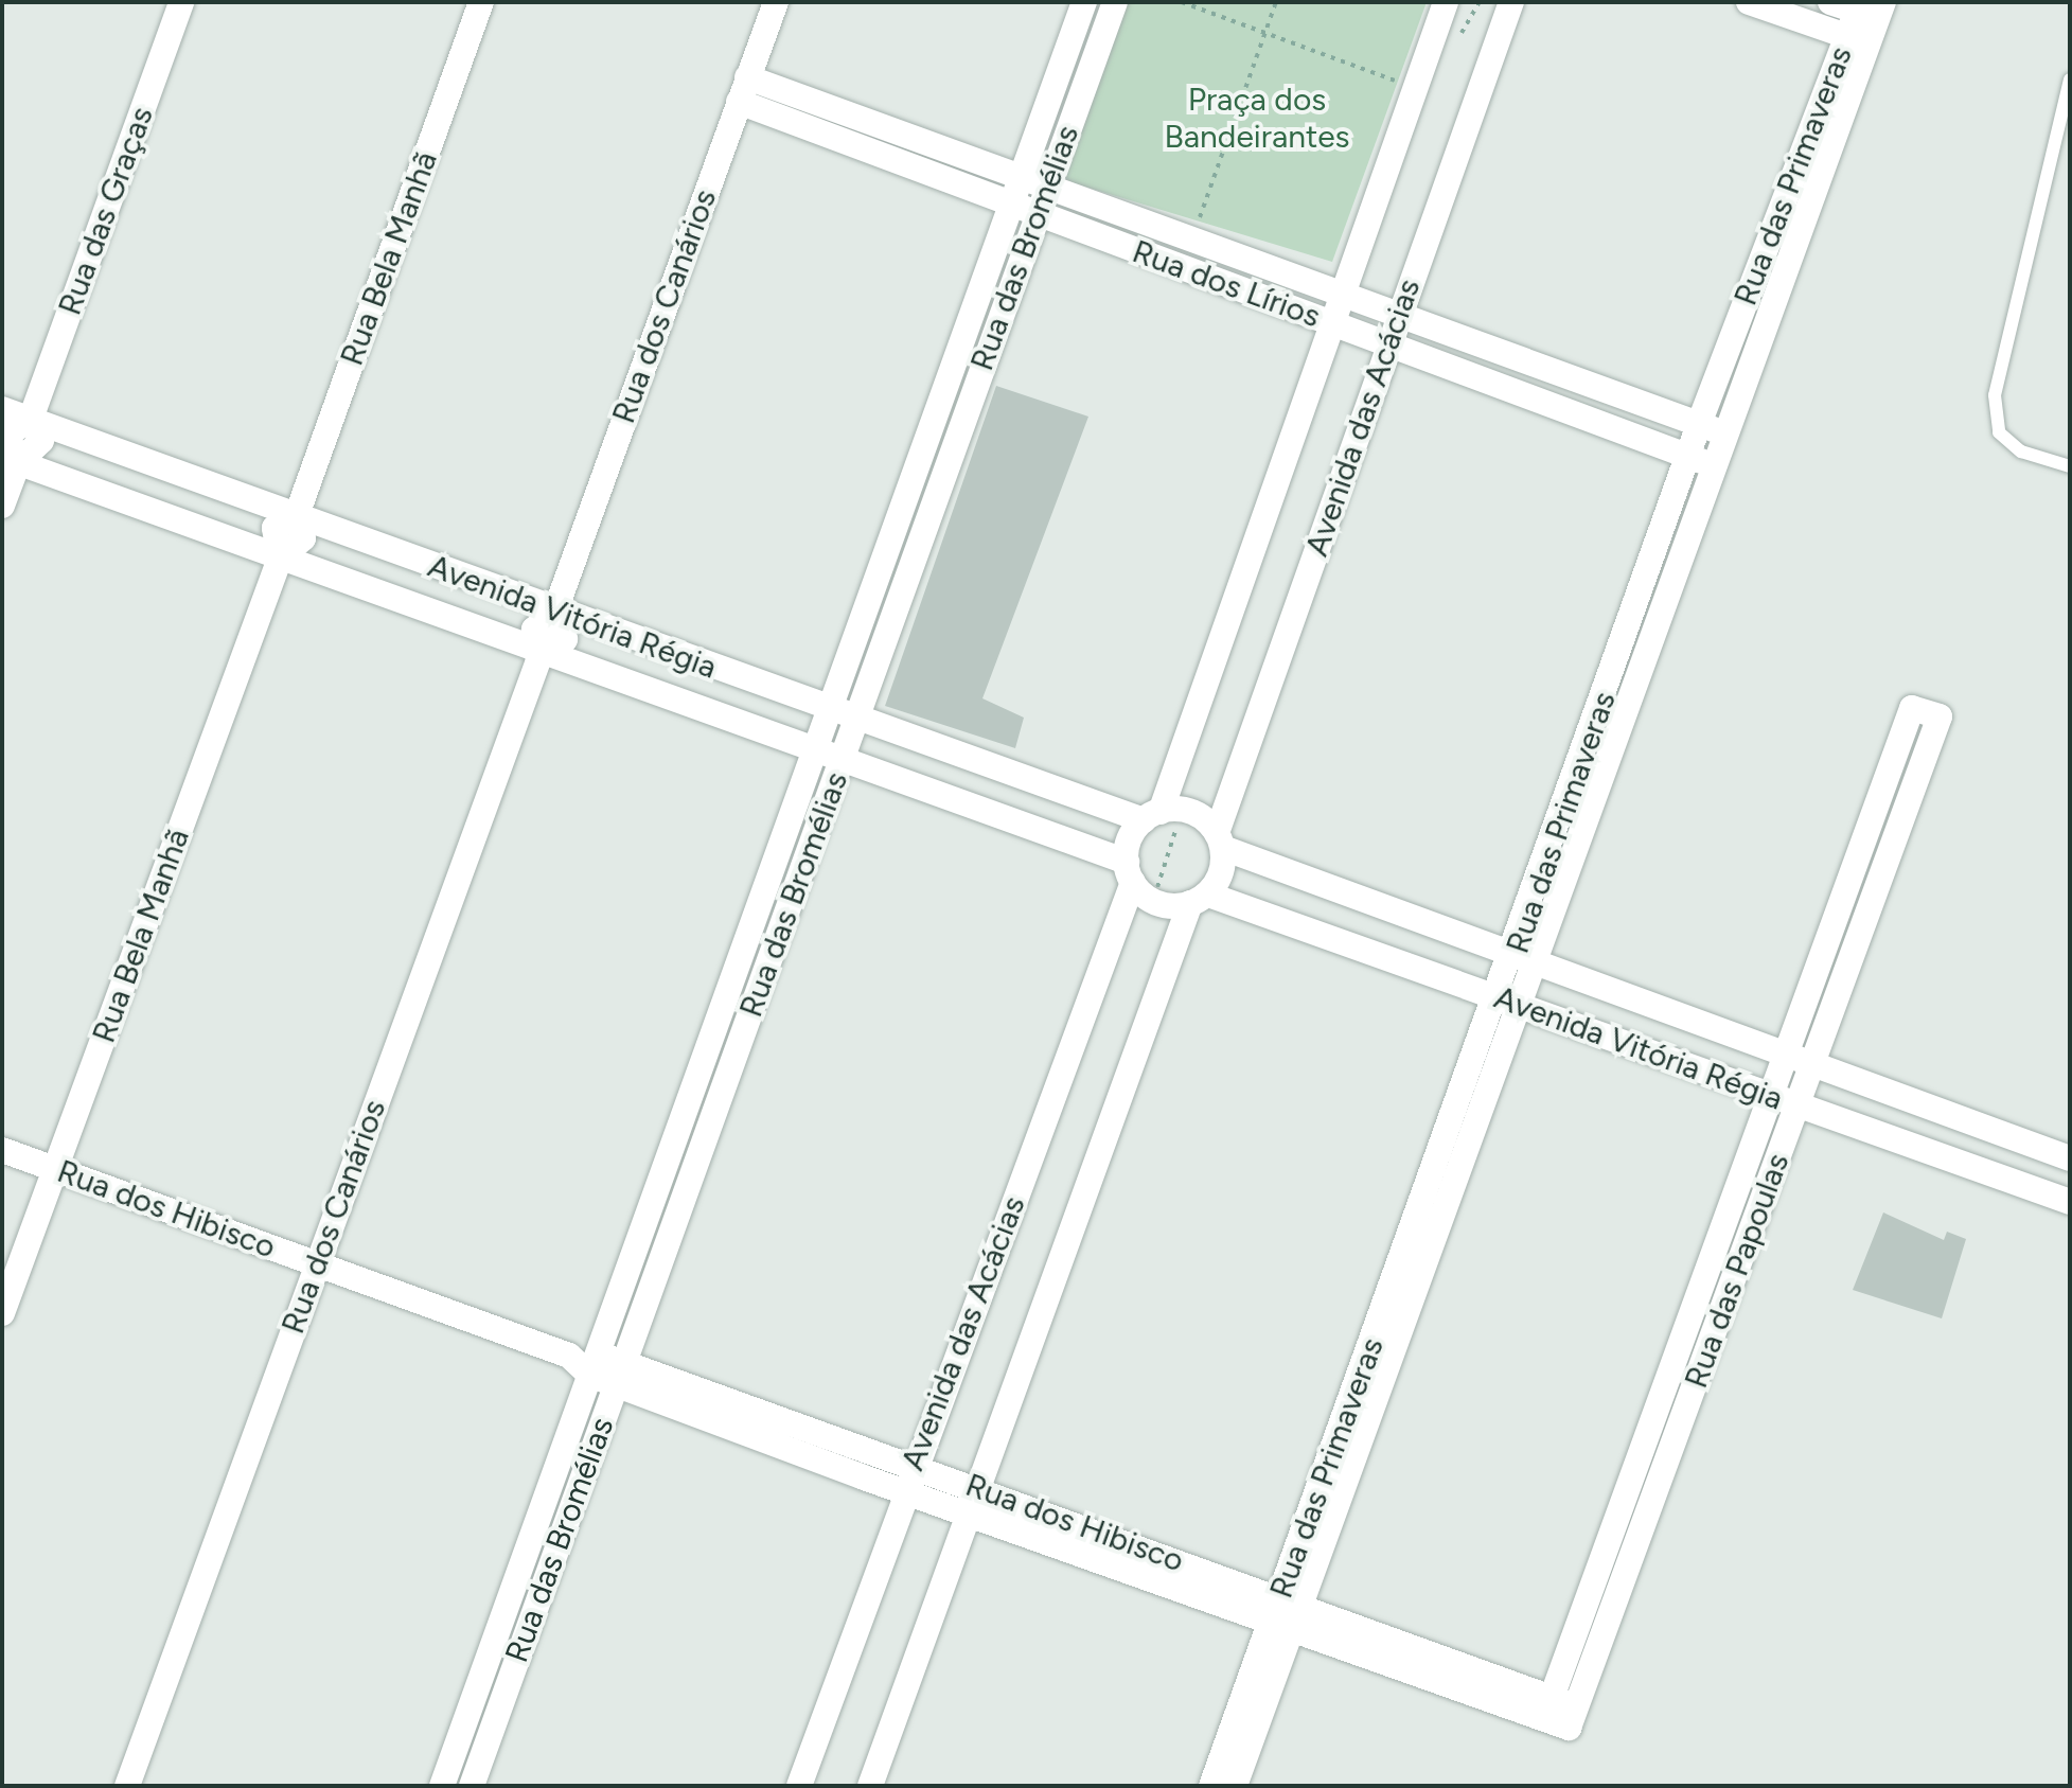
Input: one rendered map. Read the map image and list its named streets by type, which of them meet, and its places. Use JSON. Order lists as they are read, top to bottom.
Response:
{
  "streets": {
    "street": [
      "Rua das Primaveras",
      "Rua das Graças",
      "Rua das Bromélias",
      "Rua Bela Manhã",
      "Rua dos Lírios",
      "Rua dos Canários",
      "Avenida das Acácias",
      "Avenida Vitória Régia",
      "Rua dos Hibisco",
      "Rua das Papoulas"
    ]
  },
  "crossings": [
    ["Rua das Primaveras", "Rua dos Lírios"],
    ["Rua das Primaveras", "Avenida Vitória Régia"],
    ["Rua das Primaveras", "Rua dos Hibisco"],
    ["Rua das Graças", "Avenida Vitória Régia"],
    ["Rua das Bromélias", "Rua dos Lírios"],
    ["Rua das Bromélias", "Avenida Vitória Régia"],
    ["Rua das Bromélias", "Rua dos Hibisco"],
    ["Rua Bela Manhã", "Avenida Vitória Régia"],
    ["Rua Bela Manhã", "Rua dos Hibisco"],
    ["Rua dos Lírios", "Rua dos Canários"],
    ["Rua dos Lírios", "Avenida das Acácias"],
    ["Rua dos Canários", "Avenida Vitória Régia"],
    ["Rua dos Canários", "Rua dos Hibisco"],
    ["Avenida das Acácias", "Avenida Vitória Régia"],
    ["Avenida das Acácias", "Rua dos Hibisco"],
    ["Avenida Vitória Régia", "Rua das Papoulas"],
    ["Rua dos Hibisco", "Rua das Papoulas"]
  ],
  "parks": ["Praça dos Bandeirantes"]
}
